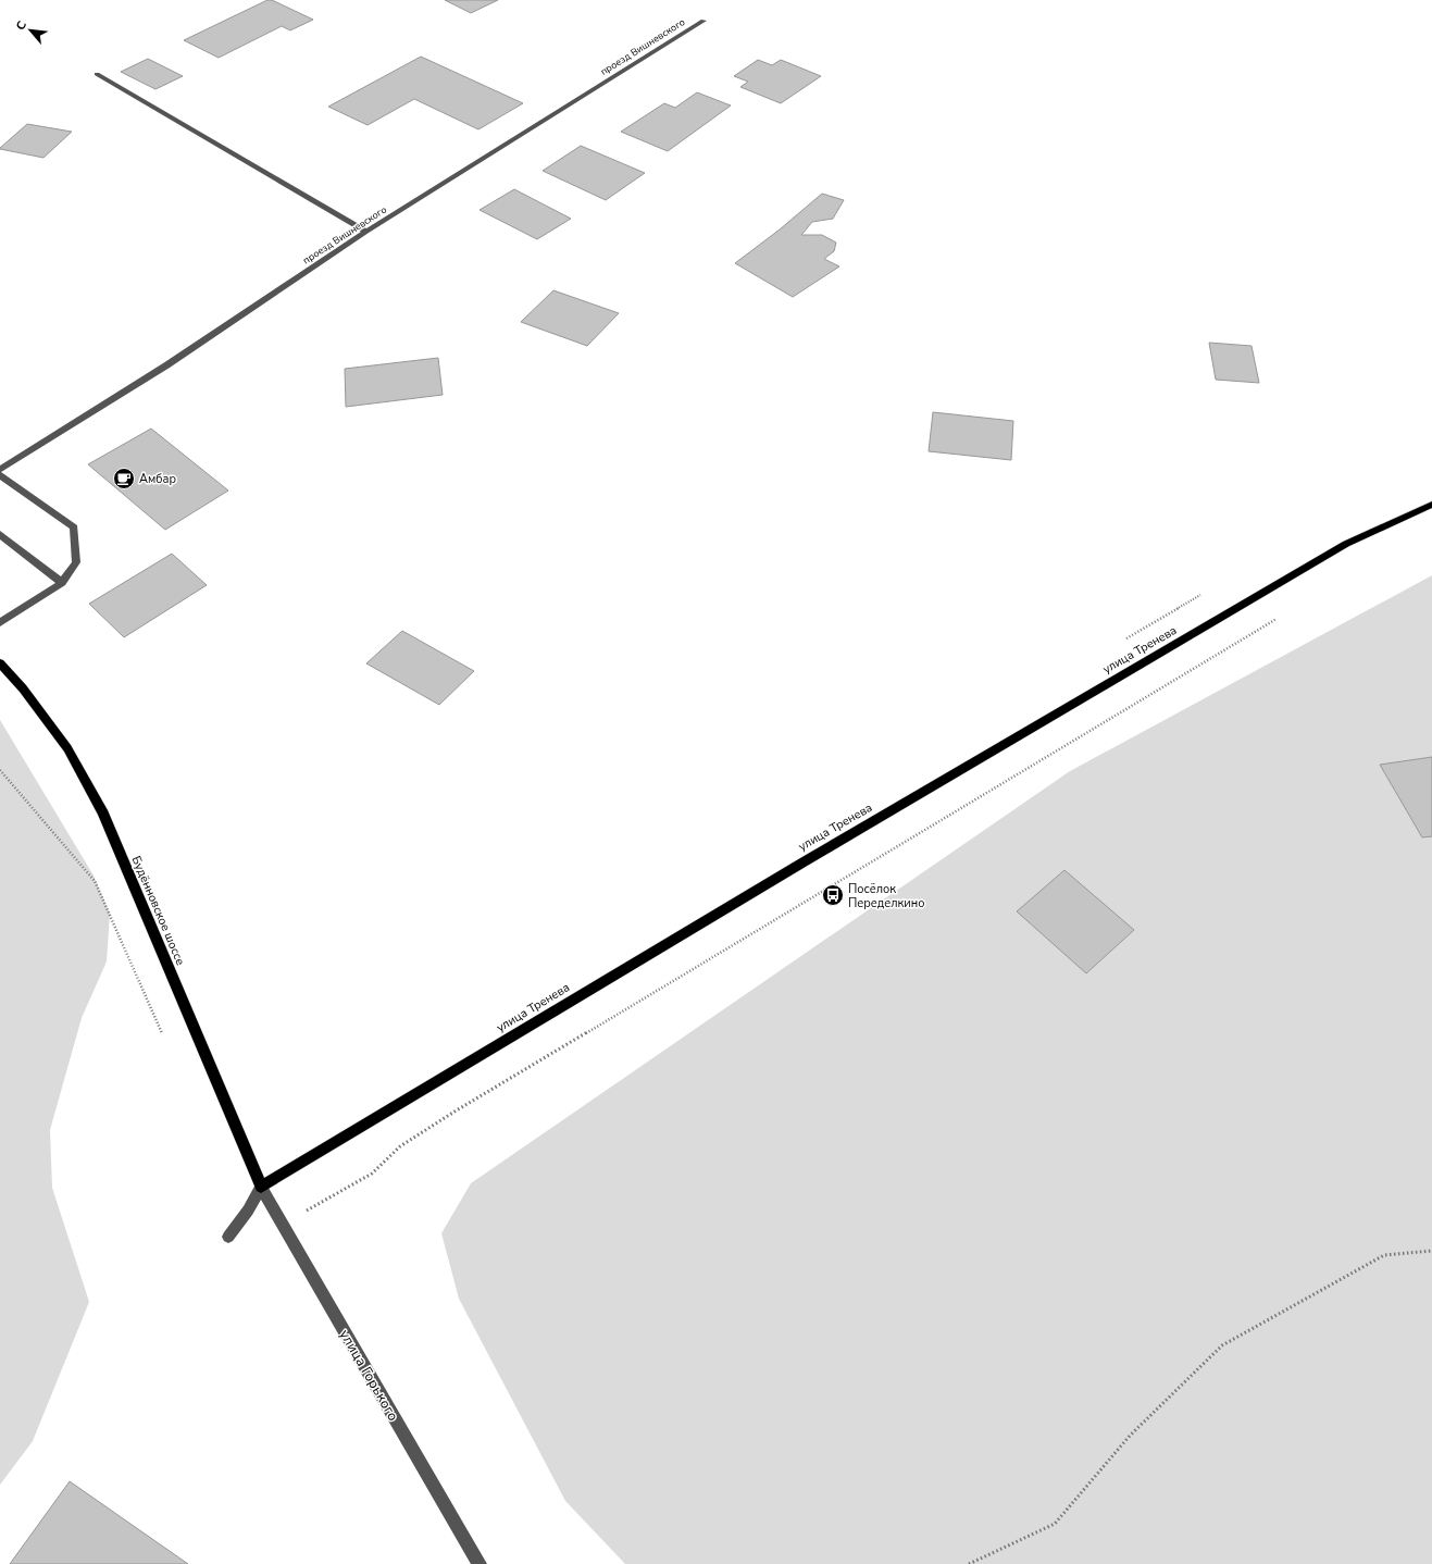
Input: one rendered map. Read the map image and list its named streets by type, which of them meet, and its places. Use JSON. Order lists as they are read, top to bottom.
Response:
{
  "streets": {
    "main road": ["улица Тренева", "Будённовское шоссе"],
    "street": ["проезд Вишневского", "улица Горького"]
  },
  "crossings": [
    ["улица Тренева", "Будённовское шоссе"],
    ["улица Тренева", "улица Горького"],
    ["Будённовское шоссе", "улица Горького"]
  ],
  "places": {
    "cafe": ["Амбар"],
    "bus stop": ["Посёлок Переделкино"]
  },
  "north": "top left"
}
